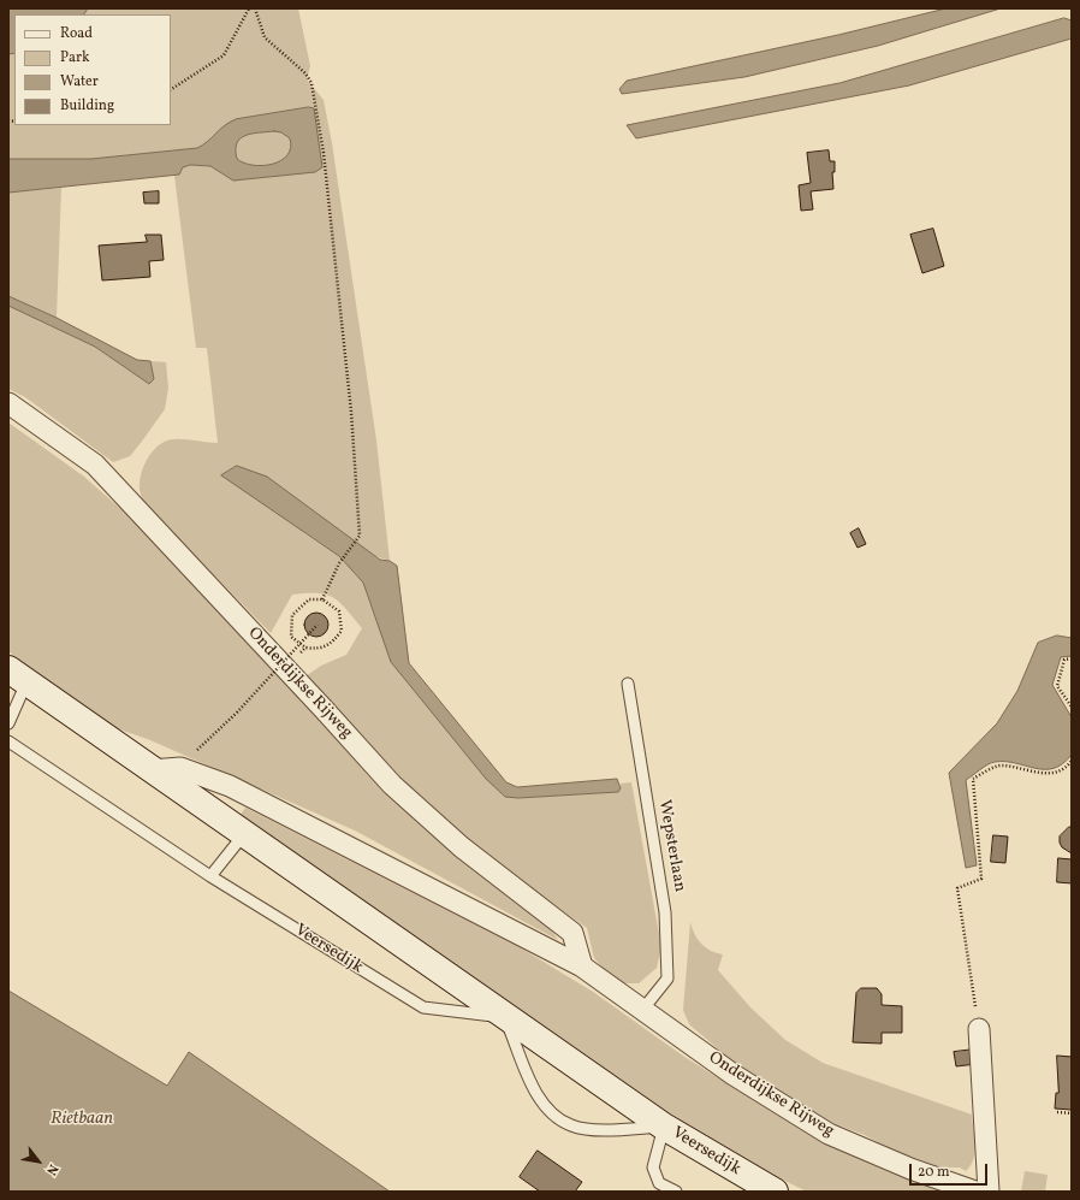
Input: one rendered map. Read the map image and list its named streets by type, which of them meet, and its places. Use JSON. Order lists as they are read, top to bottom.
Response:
{
  "streets": {
    "main road": ["Veersedijk"],
    "street": ["Onderdijkse Rijweg"],
    "lane": ["Wepsterlaan"]
  },
  "crossings": [
    ["Onderdijkse Rijweg", "Wepsterlaan"],
    ["Onderdijkse Rijweg", "Veersedijk"]
  ],
  "water": ["Rietbaan"],
  "legend": [
    "Road",
    "Park",
    "Water",
    "Building"
  ],
  "scale_bar": "20 m",
  "north": "bottom right"
}
